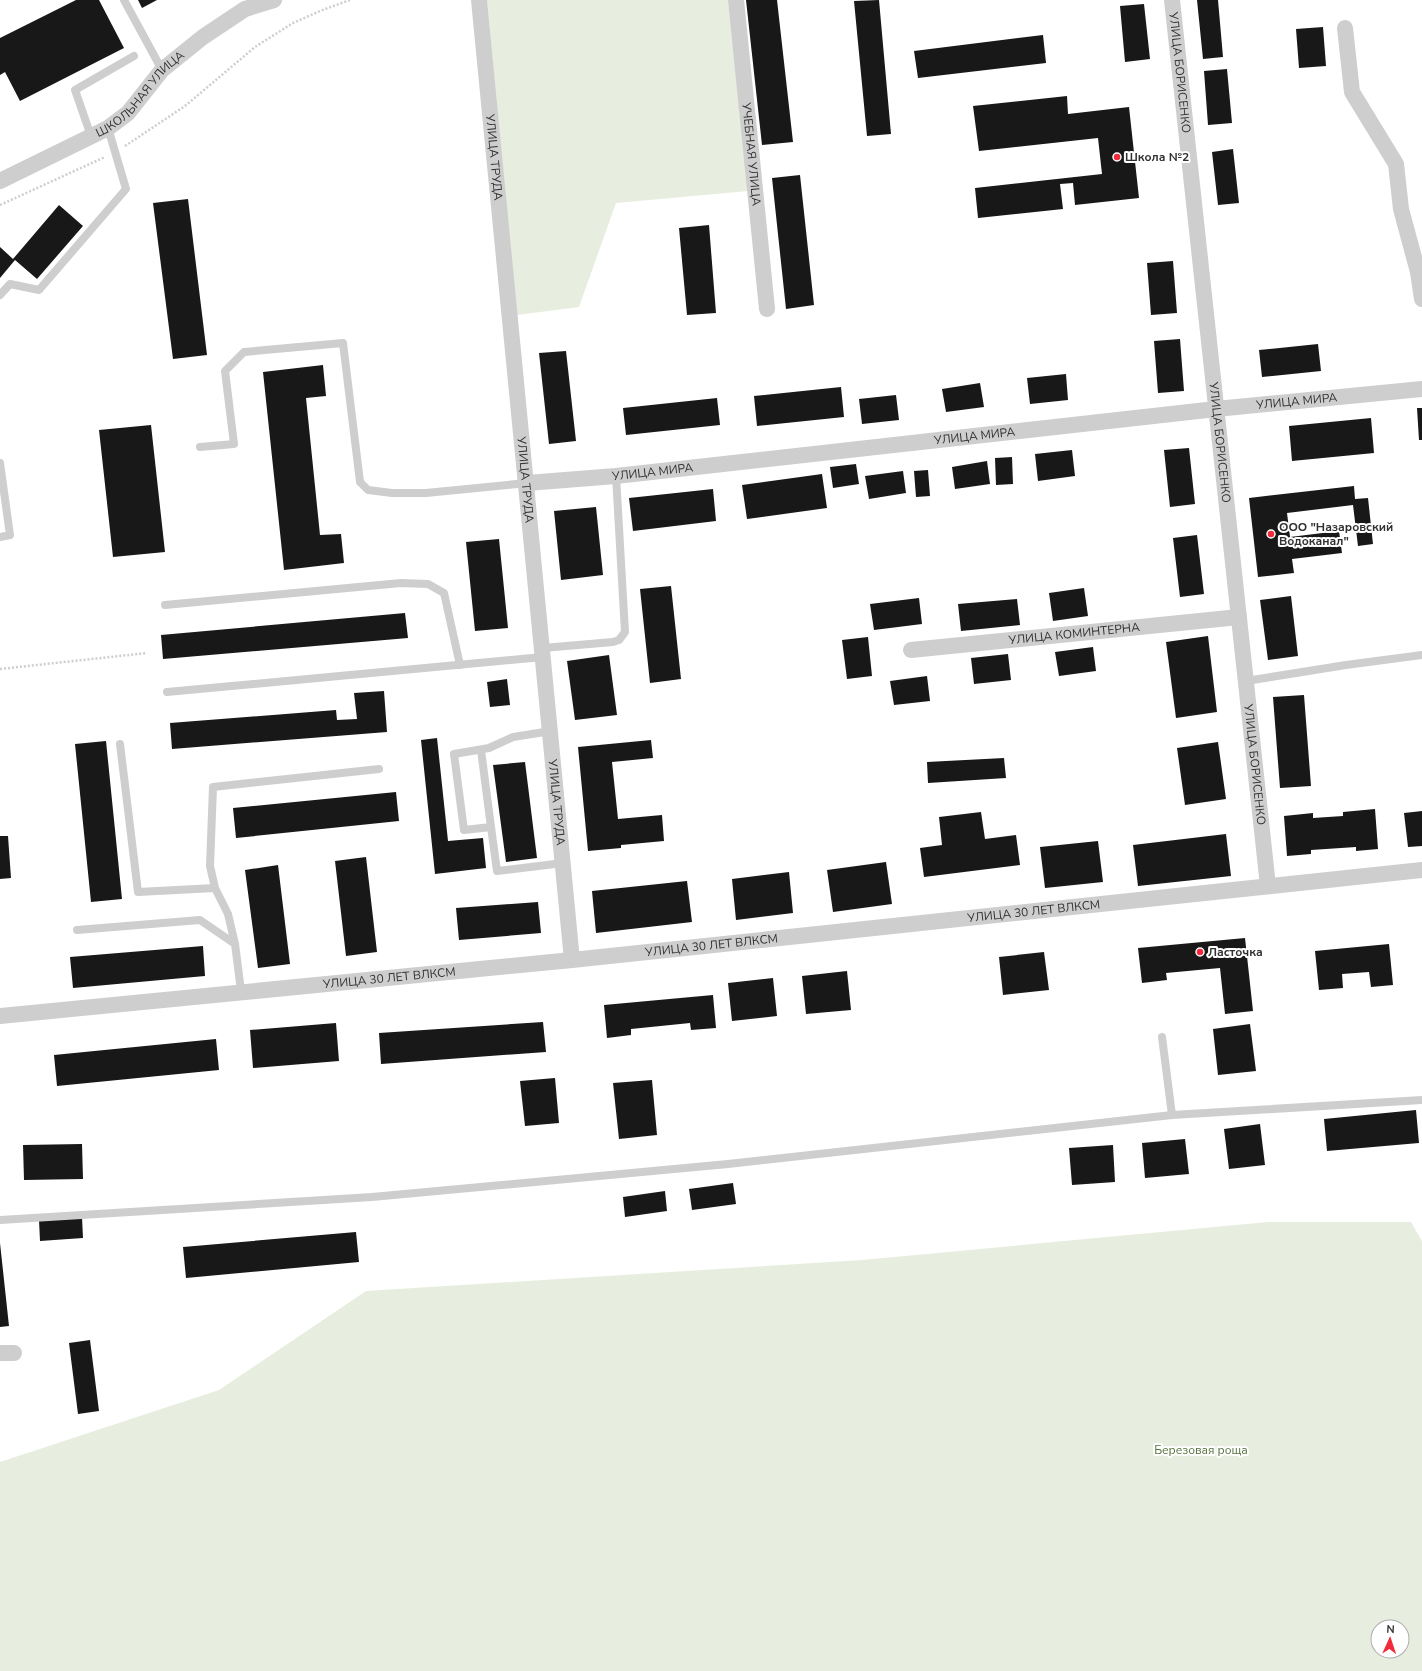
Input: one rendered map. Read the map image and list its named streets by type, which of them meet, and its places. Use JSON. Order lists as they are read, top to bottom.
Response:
{
  "streets": {
    "street": [
      "УЛИЦА БОРИСЕНКО",
      "ШКОЛЬНАЯ УЛИЦА",
      "УЧЕБНАЯ УЛИЦА",
      "УЛИЦА ТРУДА",
      "УЛИЦА МИРА",
      "УЛИЦА КОМИНТЕРНА",
      "УЛИЦА 30 ЛЕТ ВЛКСМ"
    ]
  },
  "crossings": [
    ["УЛИЦА БОРИСЕНКО", "УЛИЦА МИРА"],
    ["УЛИЦА БОРИСЕНКО", "УЛИЦА КОМИНТЕРНА"],
    ["УЛИЦА БОРИСЕНКО", "УЛИЦА 30 ЛЕТ ВЛКСМ"],
    ["УЛИЦА ТРУДА", "УЛИЦА МИРА"],
    ["УЛИЦА ТРУДА", "УЛИЦА 30 ЛЕТ ВЛКСМ"]
  ],
  "parks": ["Березовая роща"],
  "places": ["Школа №2", "ООО \"Назаровский Водоканал\"", "Ласточка"],
  "north": "top"
}
